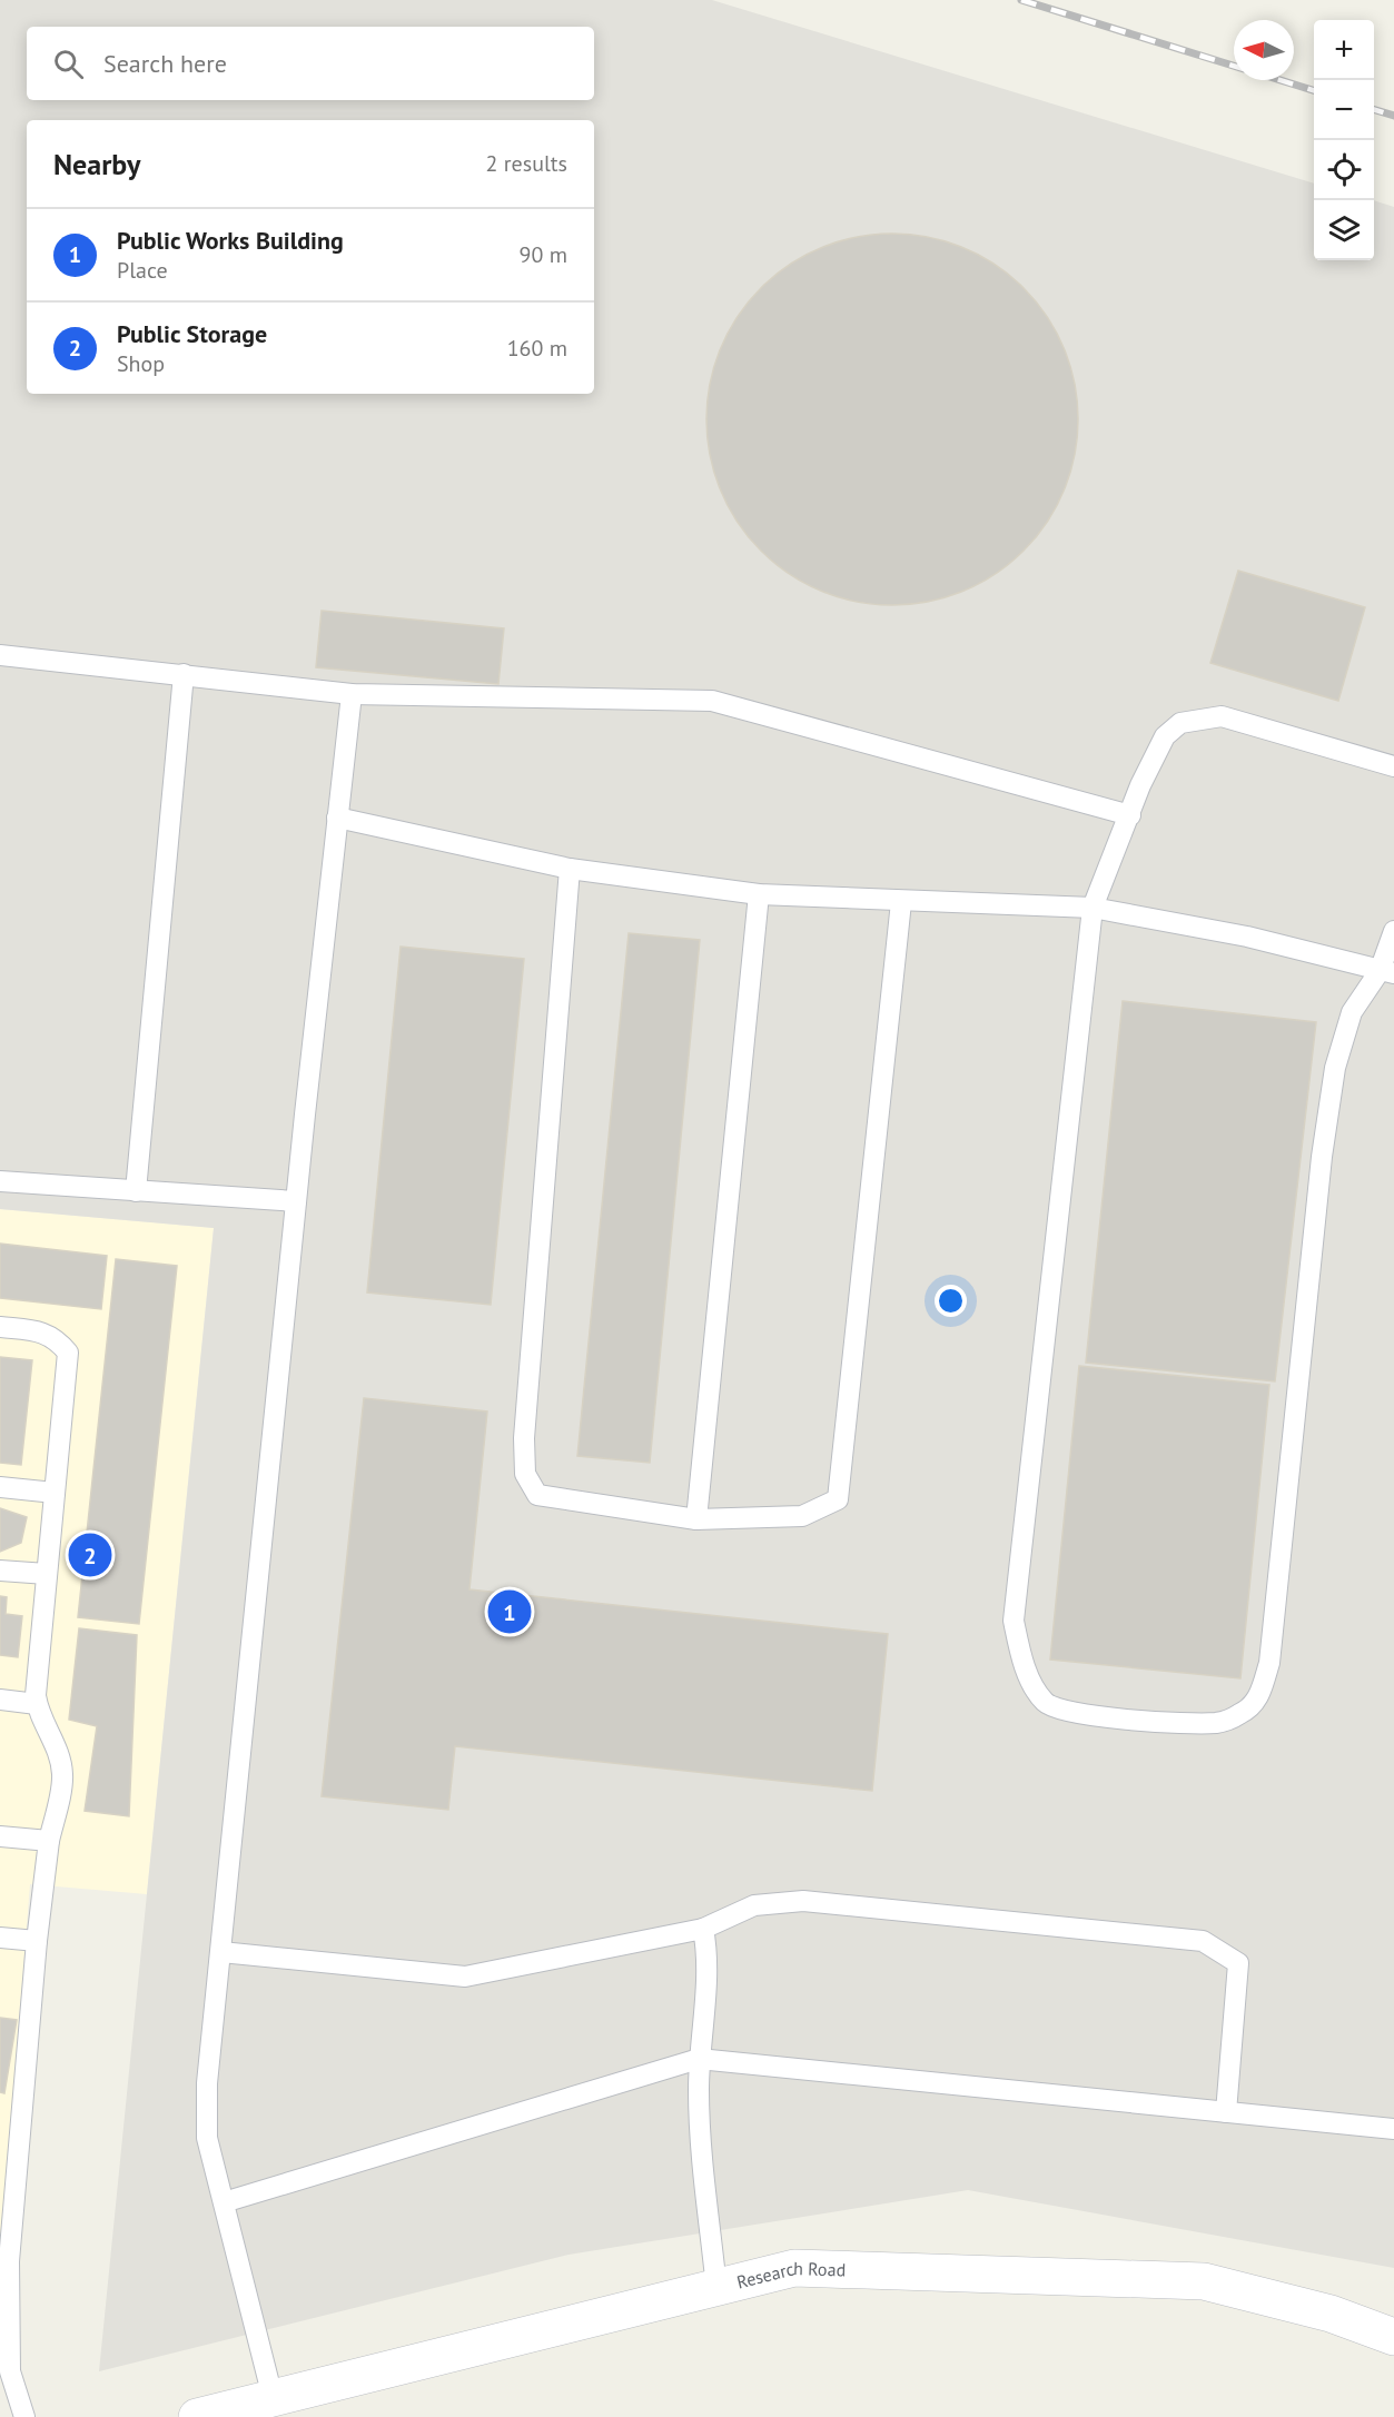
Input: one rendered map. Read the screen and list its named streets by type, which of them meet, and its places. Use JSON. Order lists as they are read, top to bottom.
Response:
{
  "streets": {
    "street": ["Research Road"]
  },
  "north": "left",
  "page": {
    "map_buttons": ["+", "−"],
    "search": "Search here",
    "heading": ["Nearby", "2 results"],
    "list": [
      {
        "mark": "1",
        "name": "Public Works Building",
        "note": "Place",
        "value": "90 m"
      },
      {
        "mark": "2",
        "name": "Public Storage",
        "note": "Shop",
        "value": "160 m"
      }
    ],
    "pins": ["2", "1"]
  }
}
